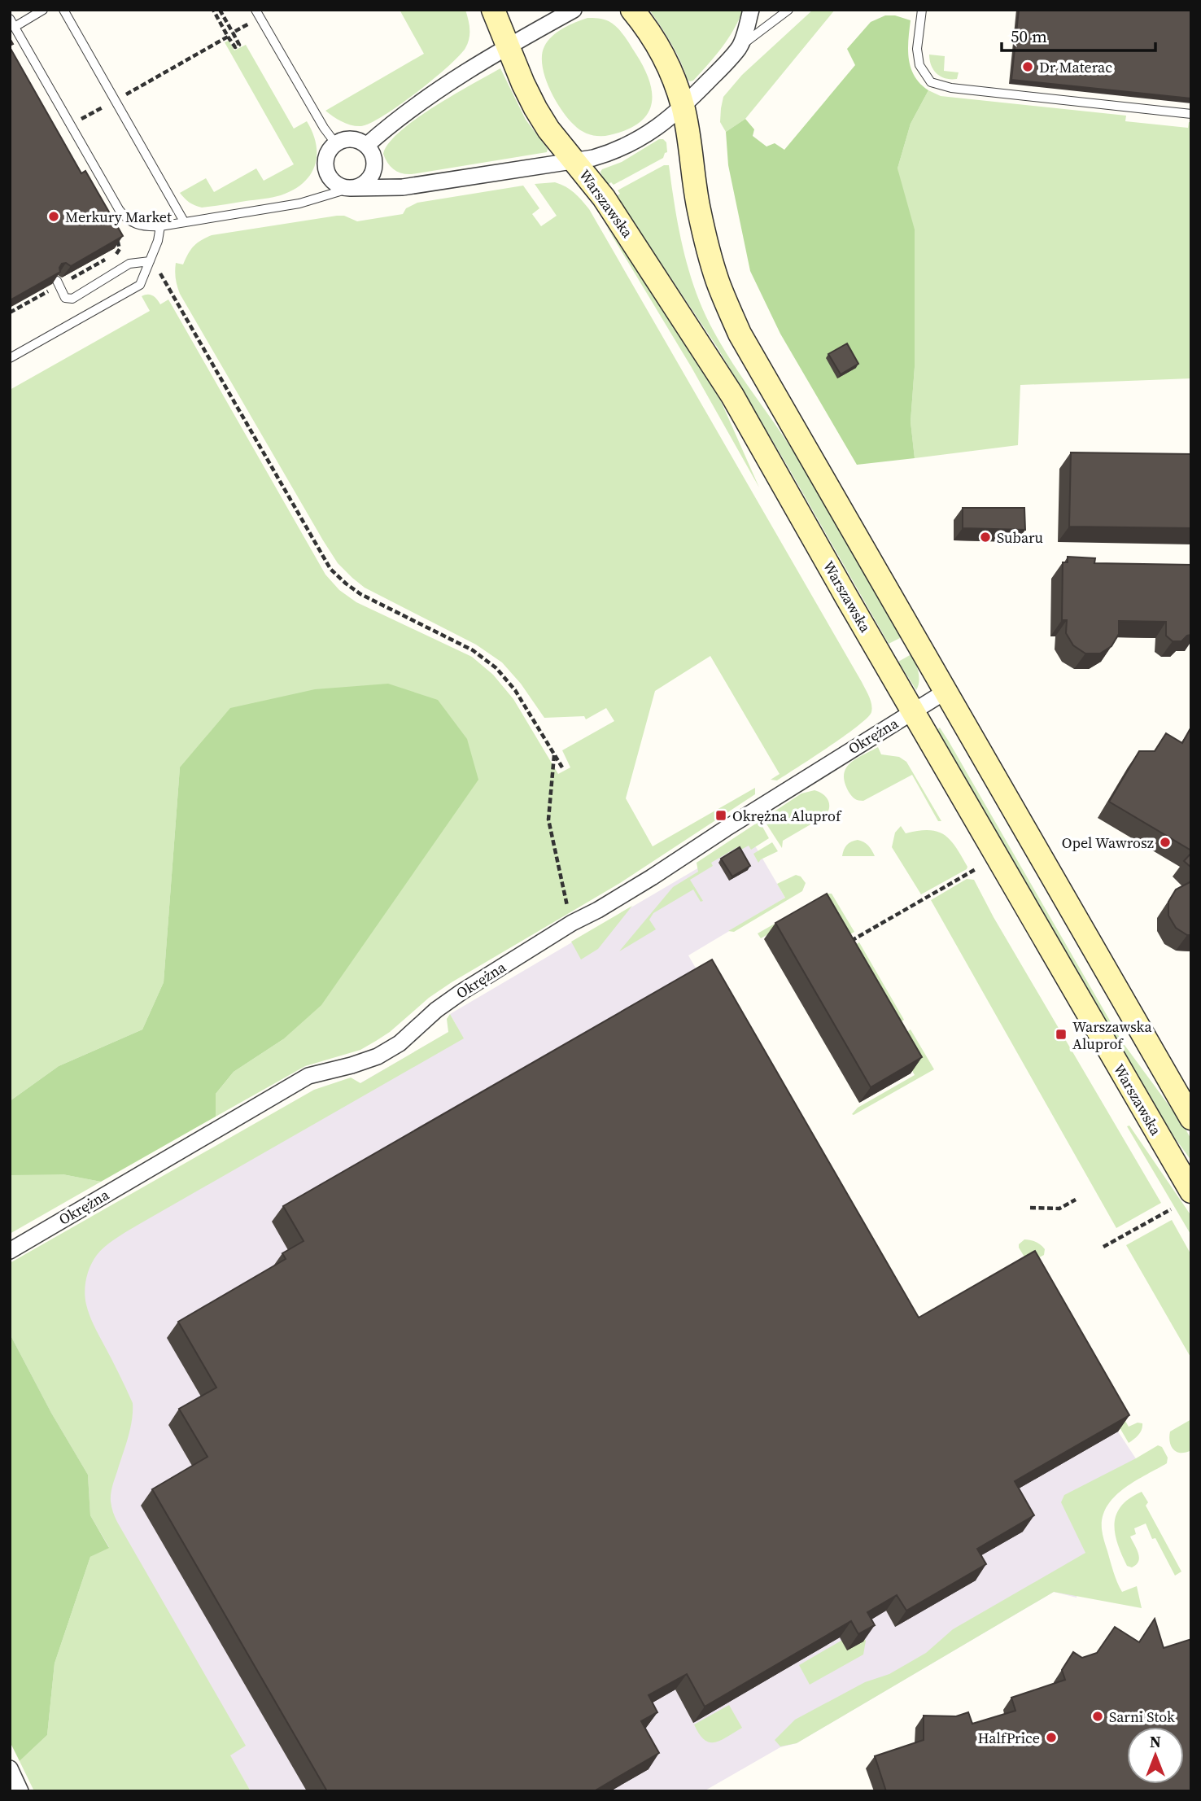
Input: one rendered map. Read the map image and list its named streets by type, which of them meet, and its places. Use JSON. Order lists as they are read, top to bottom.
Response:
{
  "streets": {
    "main road": ["Warszawska"],
    "street": ["Okrężna"]
  },
  "crossings": [
    ["Warszawska", "Okrężna"]
  ],
  "places": {
    "other": [
      "Dr Materac",
      "Merkury Market",
      "Subaru",
      "Opel Wawrosz",
      "Sarni Stok",
      "HalfPrice"
    ],
    "transit": ["Okrężna Aluprof", "Warszawska Aluprof"]
  },
  "scale_bar": "50 m",
  "north": "top"
}
